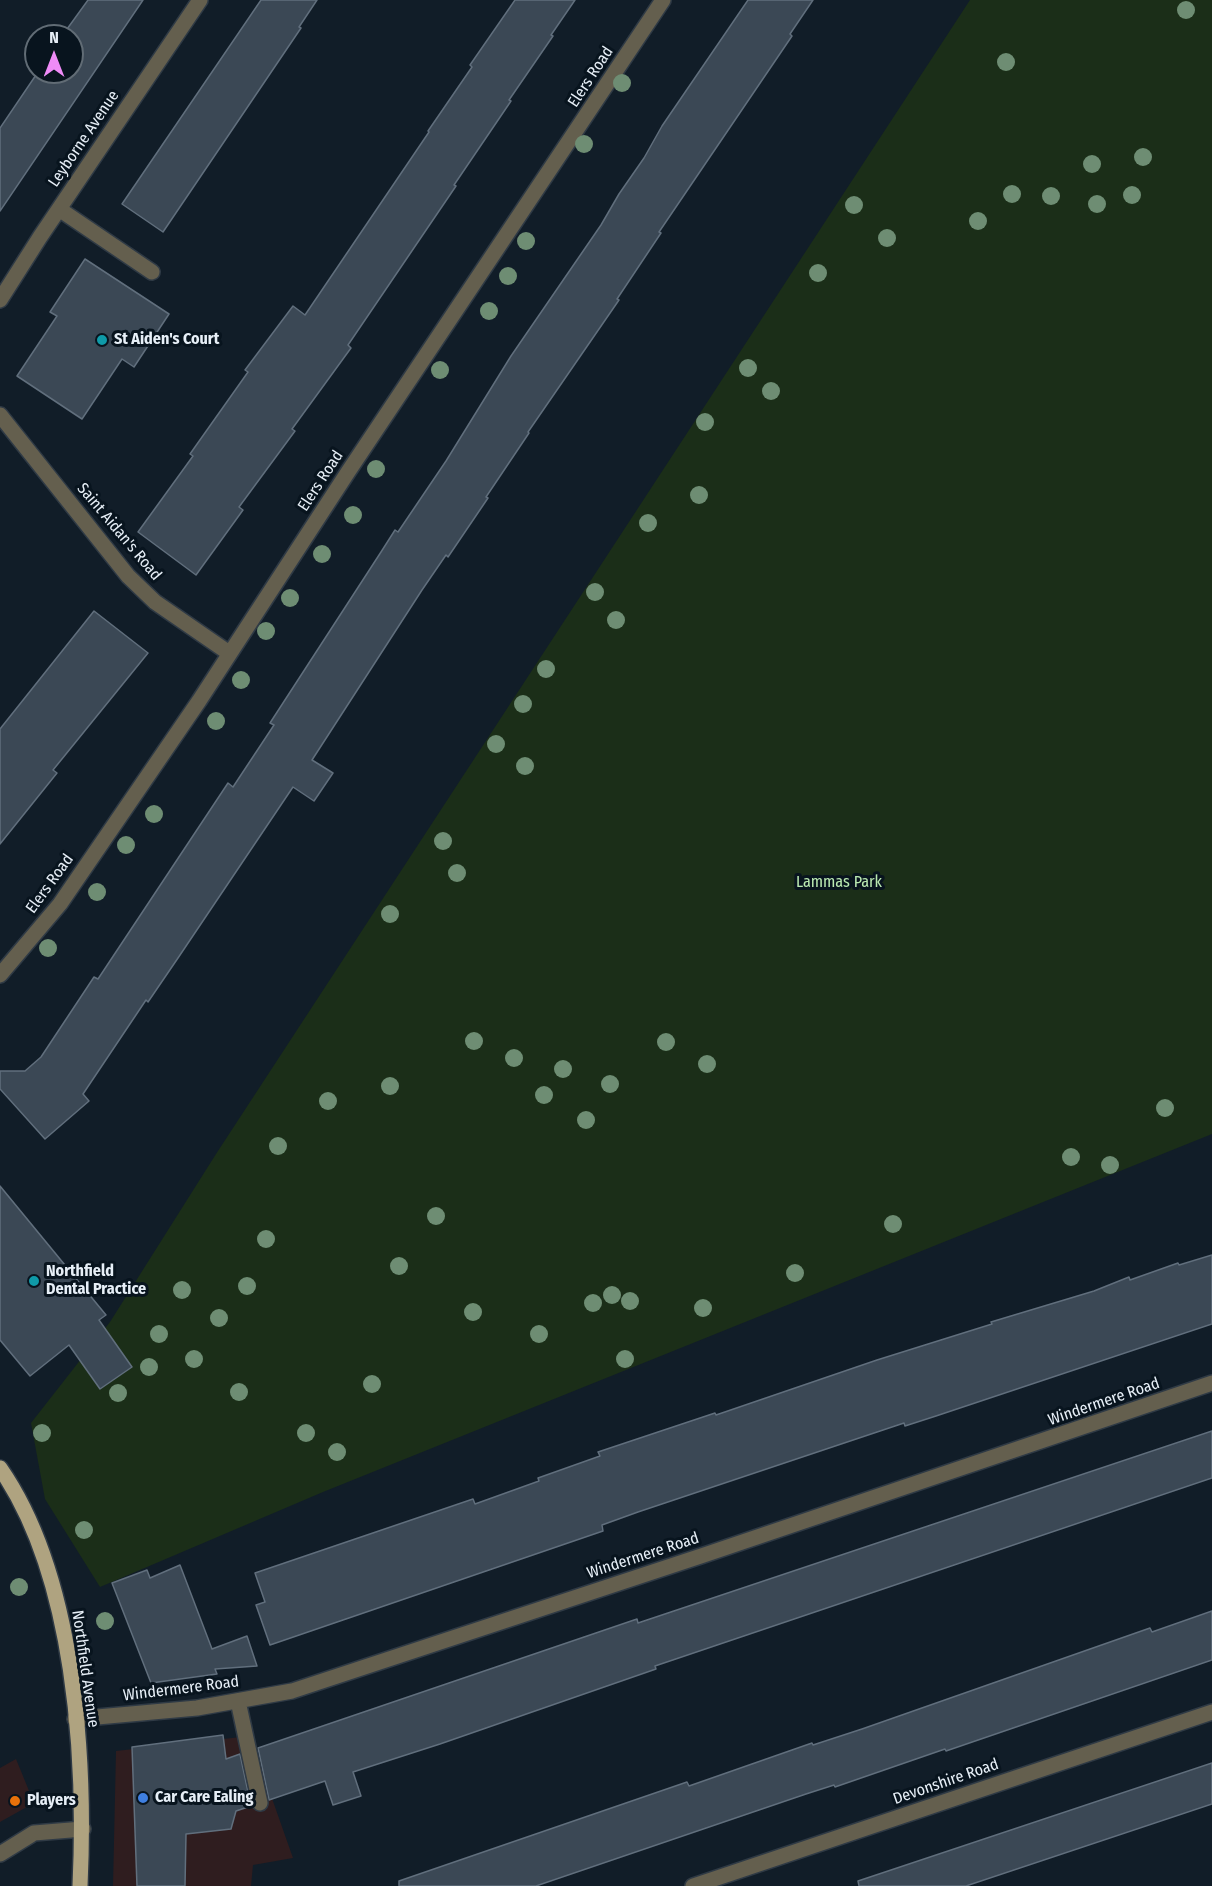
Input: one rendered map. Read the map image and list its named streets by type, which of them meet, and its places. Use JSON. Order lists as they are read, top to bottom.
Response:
{
  "streets": {
    "main road": ["Northfield Avenue"],
    "street": [
      "Elers Road",
      "Leyborne Avenue",
      "Saint Aidan's Road",
      "Windermere Road",
      "Devonshire Road"
    ]
  },
  "crossings": [
    ["Elers Road", "Saint Aidan's Road"],
    ["Windermere Road", "Northfield Avenue"]
  ],
  "parks": ["Lammas Park"],
  "places": [
    "St Aiden's Court",
    "Northfield Dental Practice",
    "Car Care Ealing",
    "Players"
  ],
  "north": "top"
}
